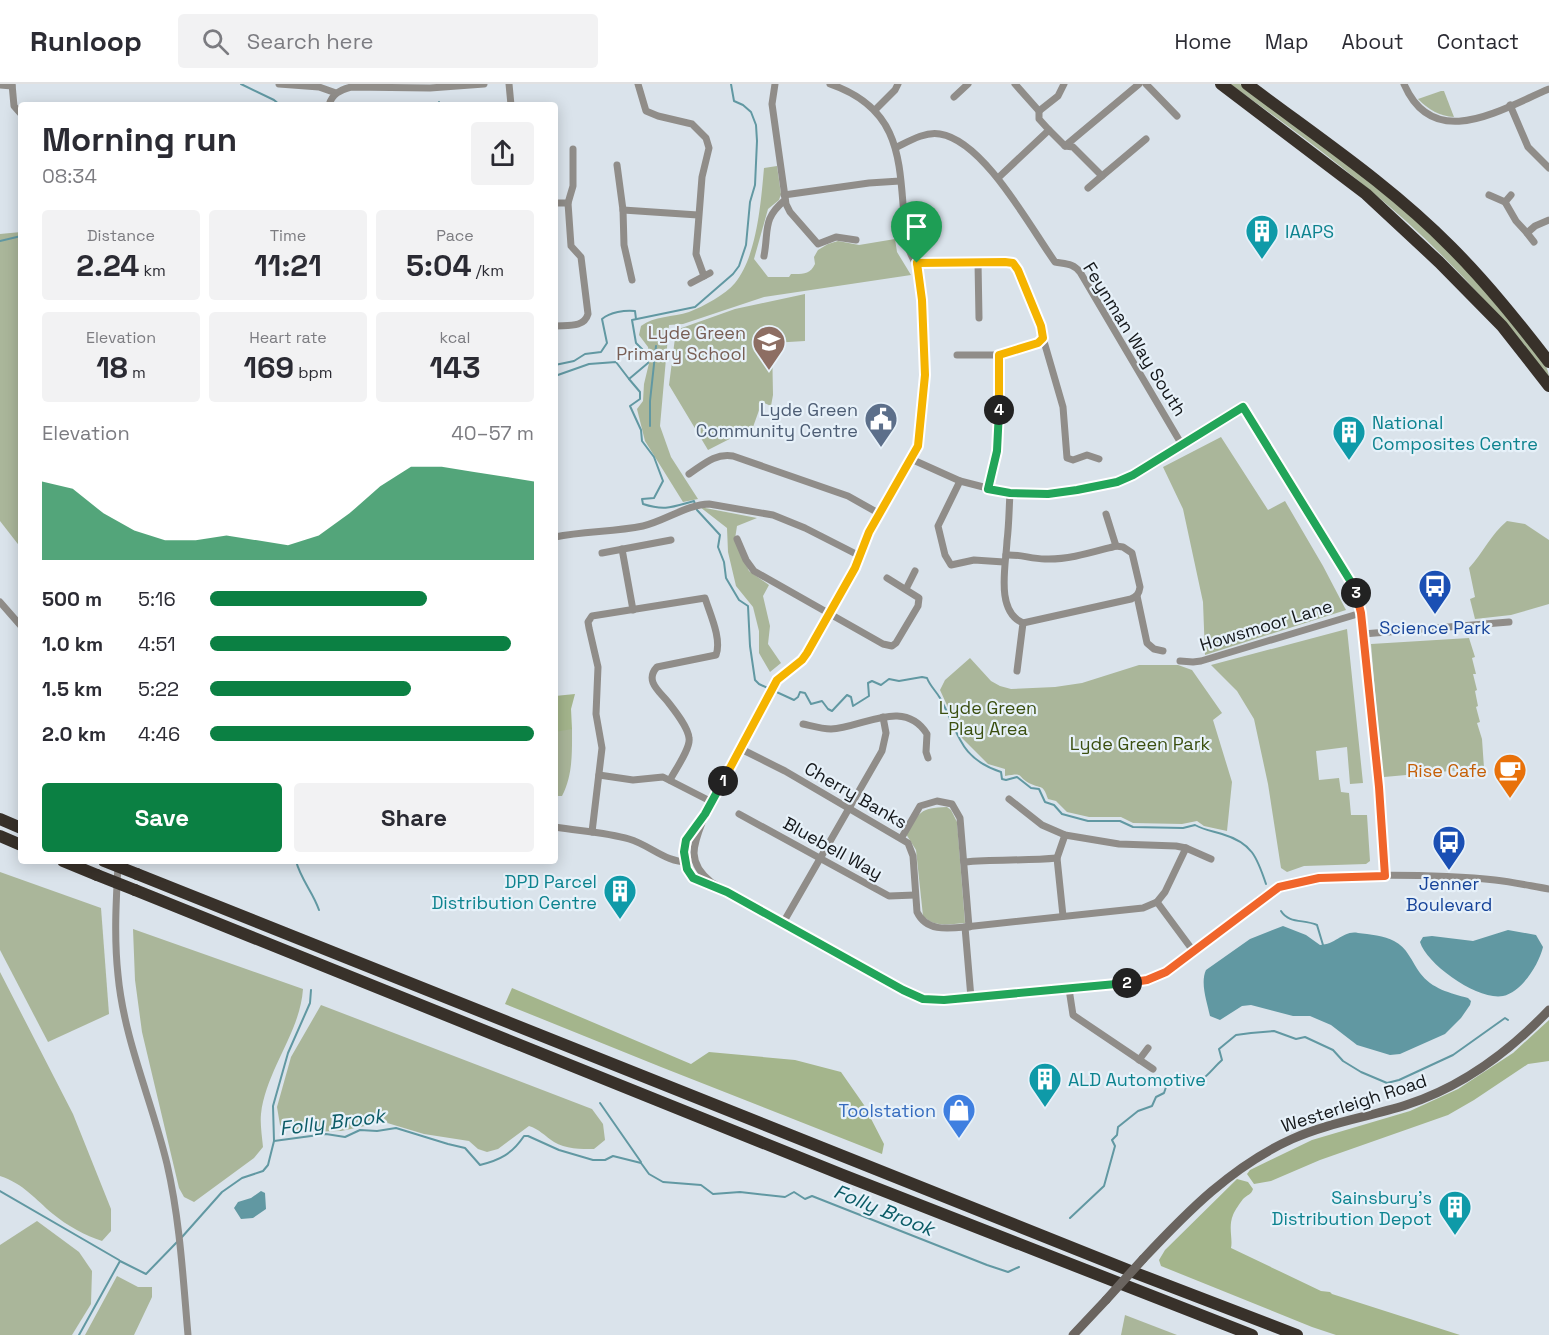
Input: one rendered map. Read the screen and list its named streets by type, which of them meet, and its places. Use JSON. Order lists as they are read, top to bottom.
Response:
{
  "streets": {
    "street": [
      "Feynman Way South",
      "Howsmoor Lane",
      "Cherry Banks",
      "Bluebell Way",
      "Westerleigh Road"
    ]
  },
  "crossings": [
    ["Cherry Banks", "Bluebell Way"]
  ],
  "water": ["Folly Brook"],
  "parks": ["Lyde Green Play Area", "Lyde Green Park"],
  "places": {
    "building": [
      "IAAPS",
      "National Composites Centre",
      "DPD Parcel Distribution Centre",
      "ALD Automotive",
      "Sainsbury's Distribution Depot"
    ],
    "school or university": ["Lyde Green Primary School"],
    "public building": ["Lyde Green Community Centre"],
    "bus stop": ["Science Park", "Jenner Boulevard"],
    "cafe": ["Rise Cafe"],
    "shop": ["Toolstation"]
  },
  "page": {
    "header": "Runloop",
    "search": "Search here",
    "nav": [
      "Home",
      "Map",
      "About",
      "Contact"
    ],
    "heading": ["Morning run", "08:34"],
    "stats": [
      ["Distance", "2.24 km"],
      ["Time", "11:21"],
      ["Pace", "5:04 /km"],
      ["Elevation", "18 m"],
      ["Heart rate", "169 bpm"],
      ["kcal", "143"]
    ],
    "pins": [
      "4",
      "3",
      "1",
      "2"
    ],
    "chart": ["Elevation", "40–57 m"],
    "list": [
      {
        "name": "500 m",
        "note": "5:16"
      },
      {
        "name": "1.0 km",
        "note": "4:51"
      },
      {
        "name": "1.5 km",
        "note": "5:22"
      },
      {
        "name": "2.0 km",
        "note": "4:46"
      }
    ],
    "buttons": ["Save", "Share"]
  }
}
